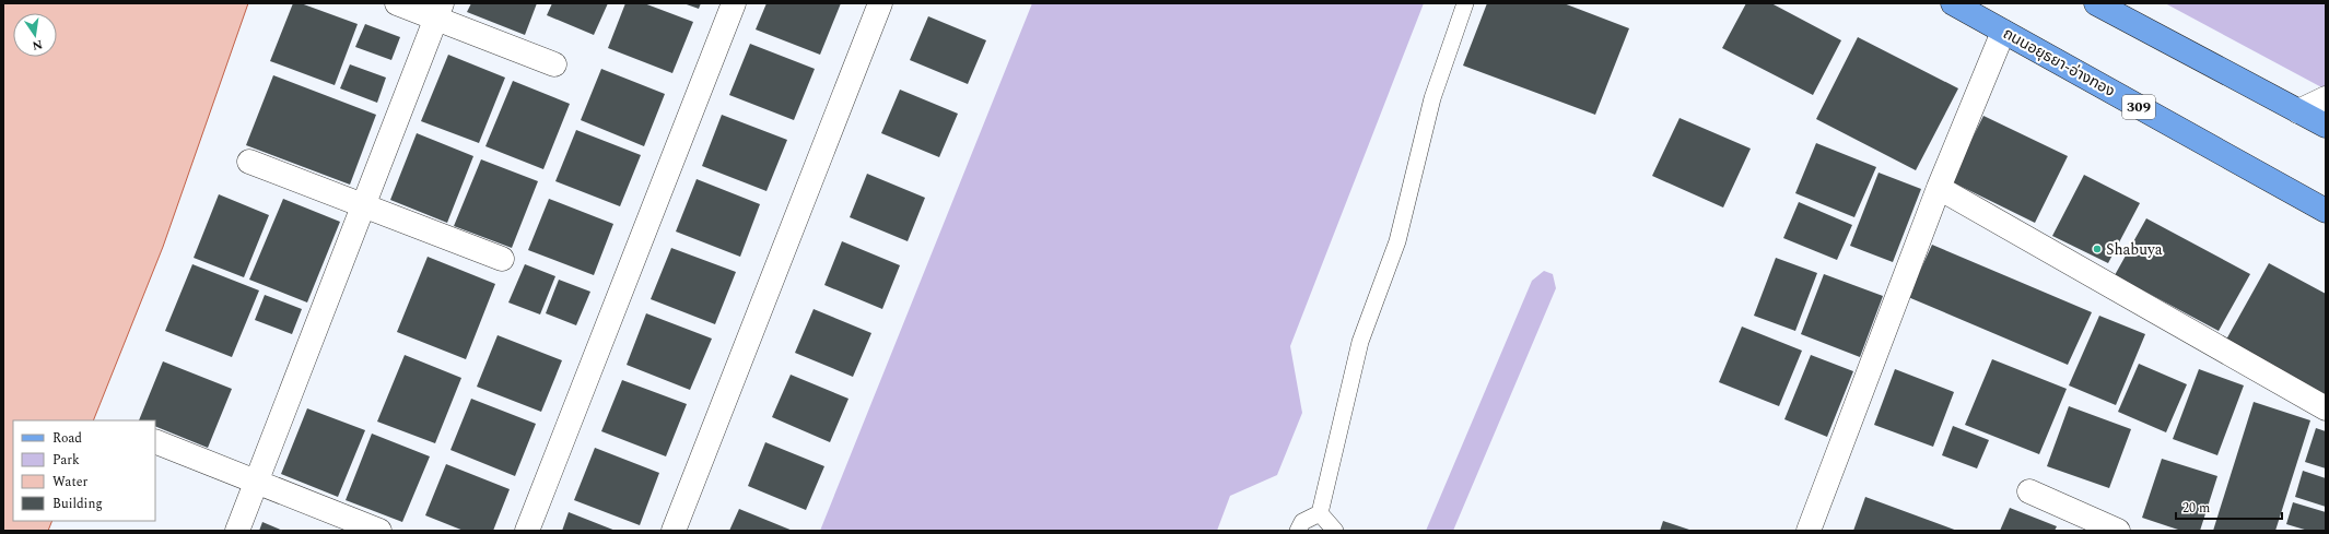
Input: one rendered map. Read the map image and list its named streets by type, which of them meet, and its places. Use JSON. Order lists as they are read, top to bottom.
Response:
{
  "streets": {
    "main road": ["ถนนอยุธยา-อ่างทอง", "309"]
  },
  "places": ["Shabuya"],
  "legend": [
    "Road",
    "Park",
    "Water",
    "Building"
  ],
  "scale_bar": "20 m",
  "north": "bottom"
}
